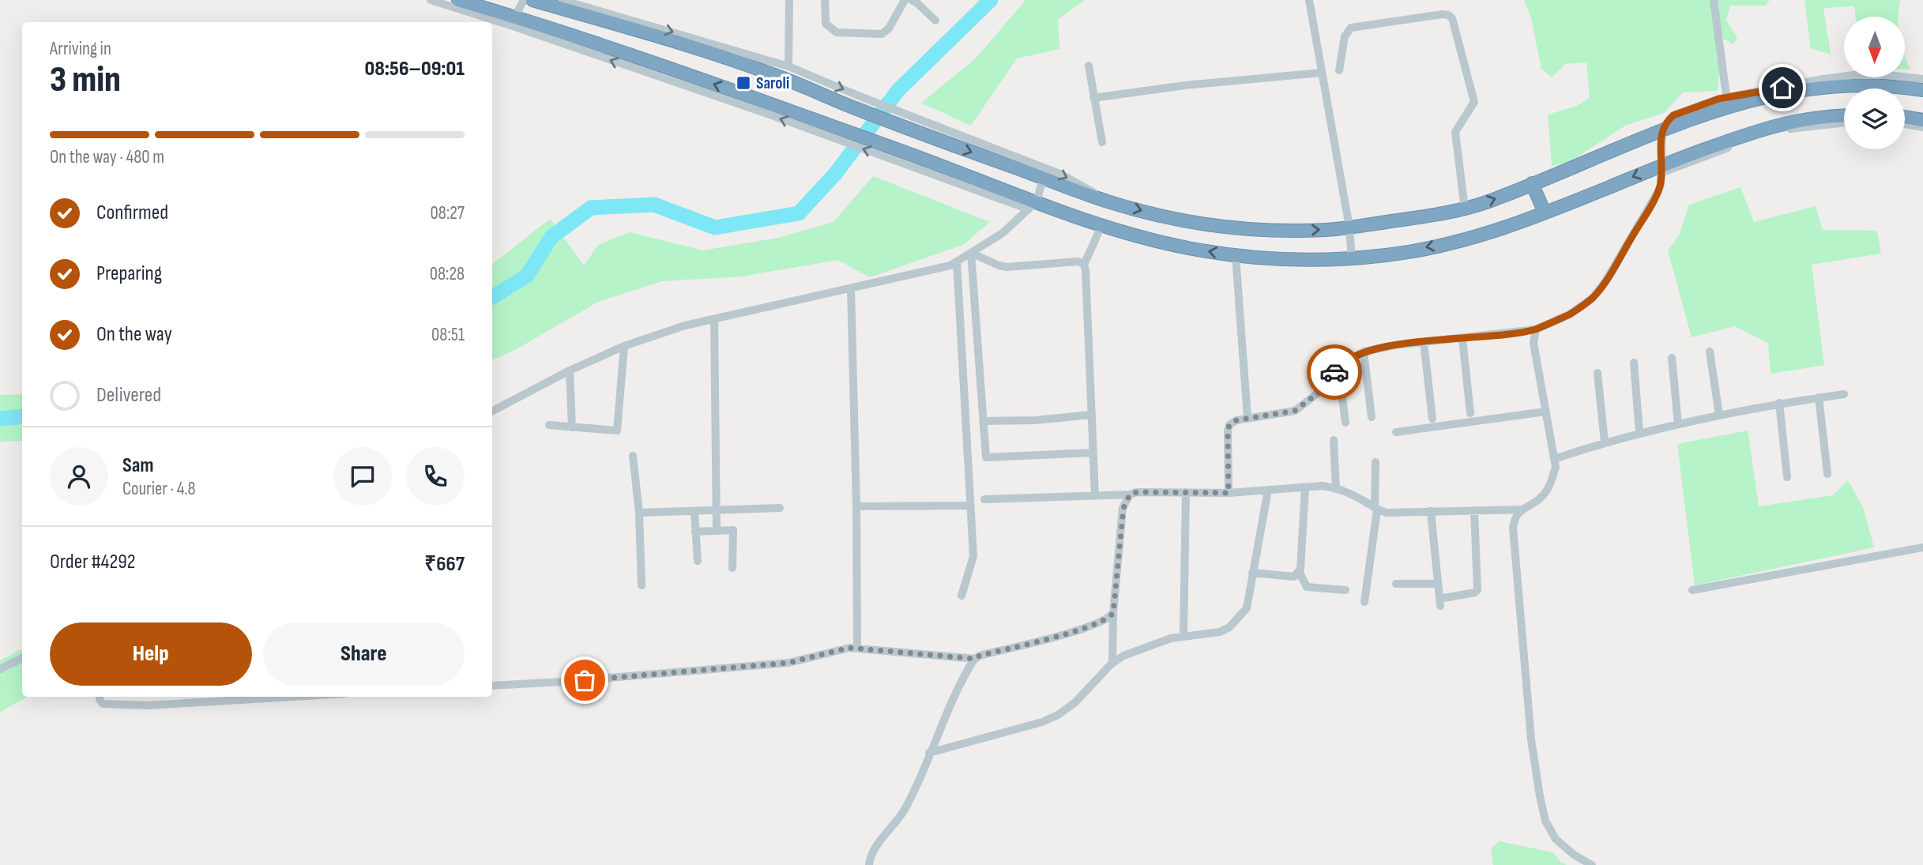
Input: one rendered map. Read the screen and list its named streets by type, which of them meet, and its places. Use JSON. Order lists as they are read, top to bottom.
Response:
{
  "places": {
    "transit": ["Saroli"]
  },
  "north": "bottom",
  "page": {
    "heading": ["3 min", "Arriving in", "08:56–09:01"],
    "panel": [
      "Sam",
      "Courier · 4.8",
      "Order #4292",
      "₹667"
    ],
    "bar": "On the way · 480 m",
    "list": [
      ["Confirmed", "08:27"],
      ["Preparing", "08:28"],
      ["On the way", "08:51"],
      "Delivered"
    ],
    "buttons": ["Help", "Share"]
  }
}
